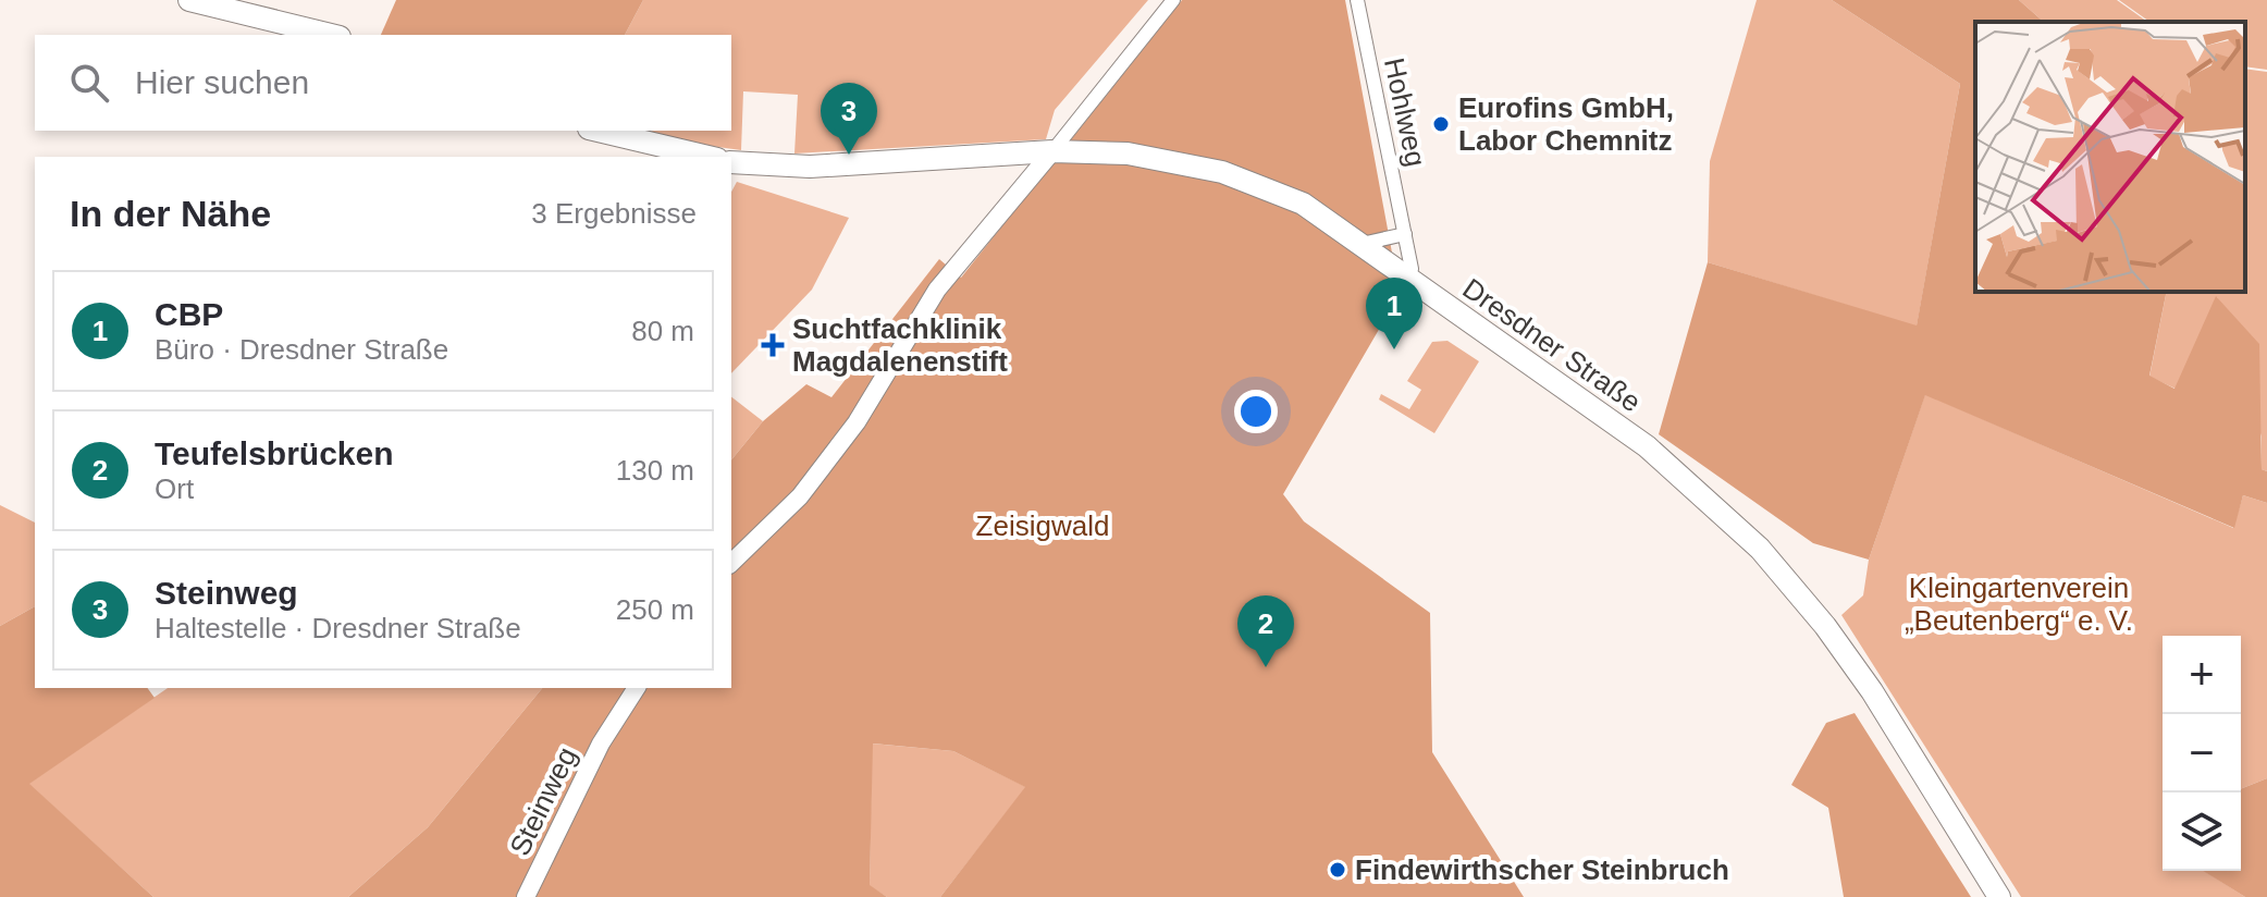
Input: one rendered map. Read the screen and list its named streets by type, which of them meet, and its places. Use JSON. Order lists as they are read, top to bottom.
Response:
{
  "streets": {
    "main road": ["Dresdner Straße"],
    "street": ["Hohlweg", "Steinweg"]
  },
  "crossings": [
    ["Hohlweg", "Dresdner Straße"]
  ],
  "parks": ["Zeisigwald", "Kleingartenverein „Beutenberg“ e. V."],
  "places": {
    "other": ["Eurofins GmbH, Labor Chemnitz", "Findewirthscher Steinbruch"],
    "health": ["Suchtfachklinik Magdalenenstift"]
  },
  "page": {
    "search": "Hier suchen",
    "pins": ["3", "1", "2"],
    "heading": ["In der Nähe", "3 Ergebnisse"],
    "list": [
      {
        "mark": "1",
        "name": "CBP",
        "note": "Büro · Dresdner Straße",
        "value": "80 m"
      },
      {
        "mark": "2",
        "name": "Teufelsbrücken",
        "note": "Ort",
        "value": "130 m"
      },
      {
        "mark": "3",
        "name": "Steinweg",
        "note": "Haltestelle · Dresdner Straße",
        "value": "250 m"
      }
    ],
    "map_buttons": ["+", "−"]
  }
}
